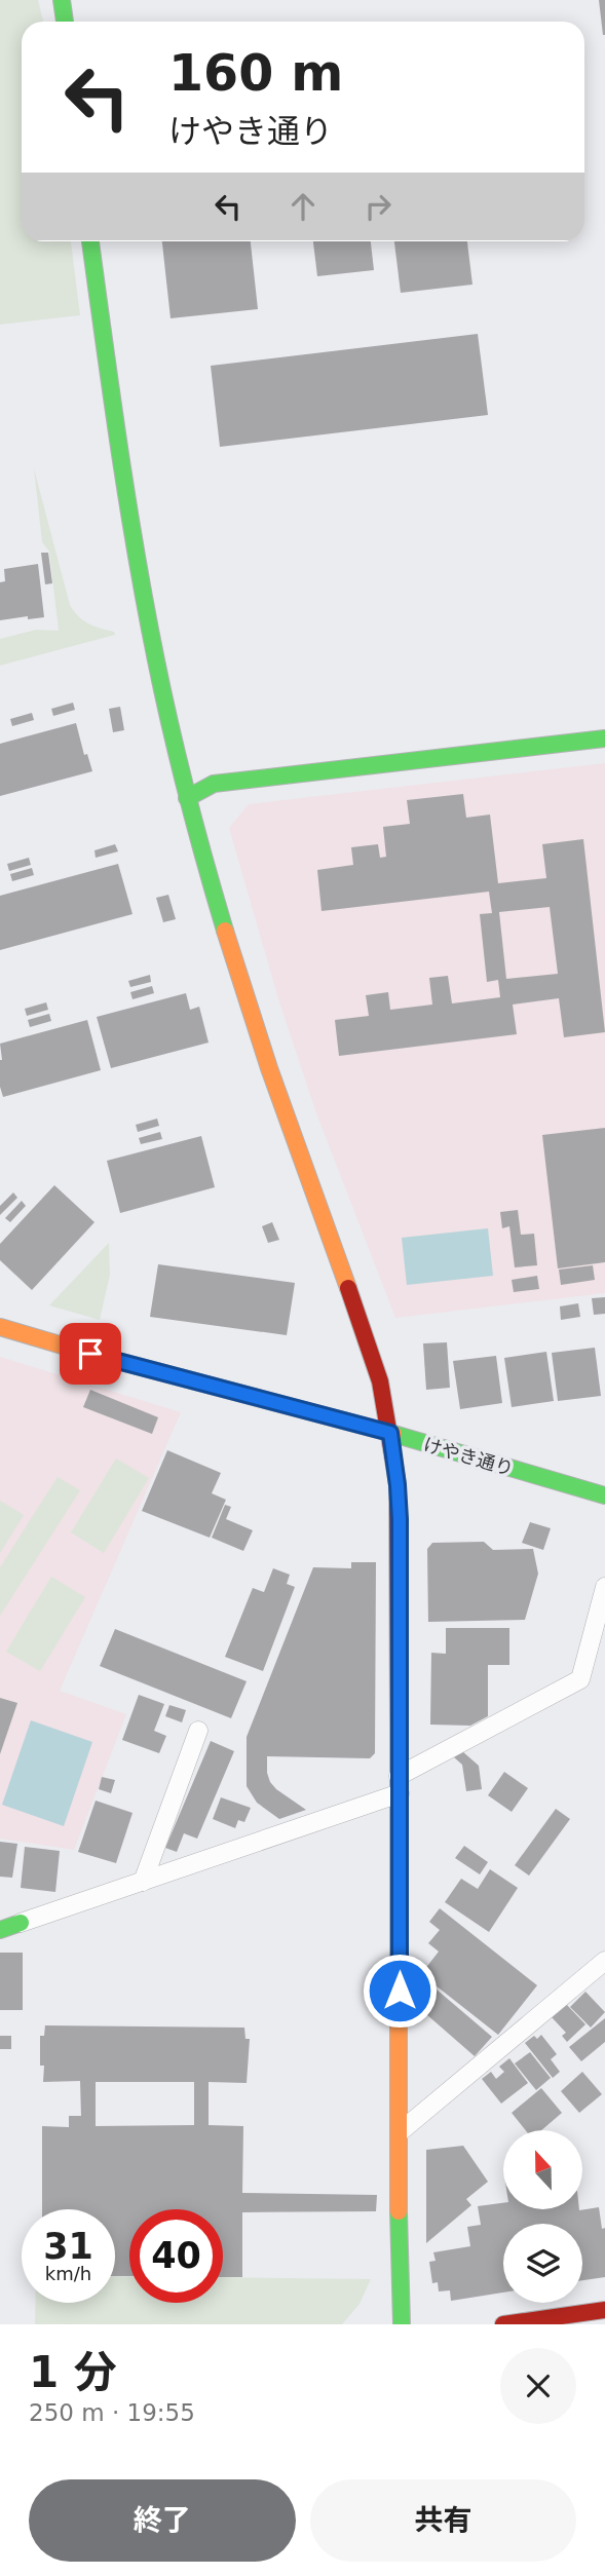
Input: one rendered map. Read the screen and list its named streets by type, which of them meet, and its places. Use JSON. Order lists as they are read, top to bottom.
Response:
{
  "streets": {
    "main road": ["けやき通り"]
  },
  "north": "top",
  "page": {
    "turn": ["160 m", "けやき通り"],
    "speed": "31 km/h",
    "limit": "40",
    "heading": ["1 分", "250 m · 19:55"],
    "buttons": ["終了", "共有"]
  }
}
